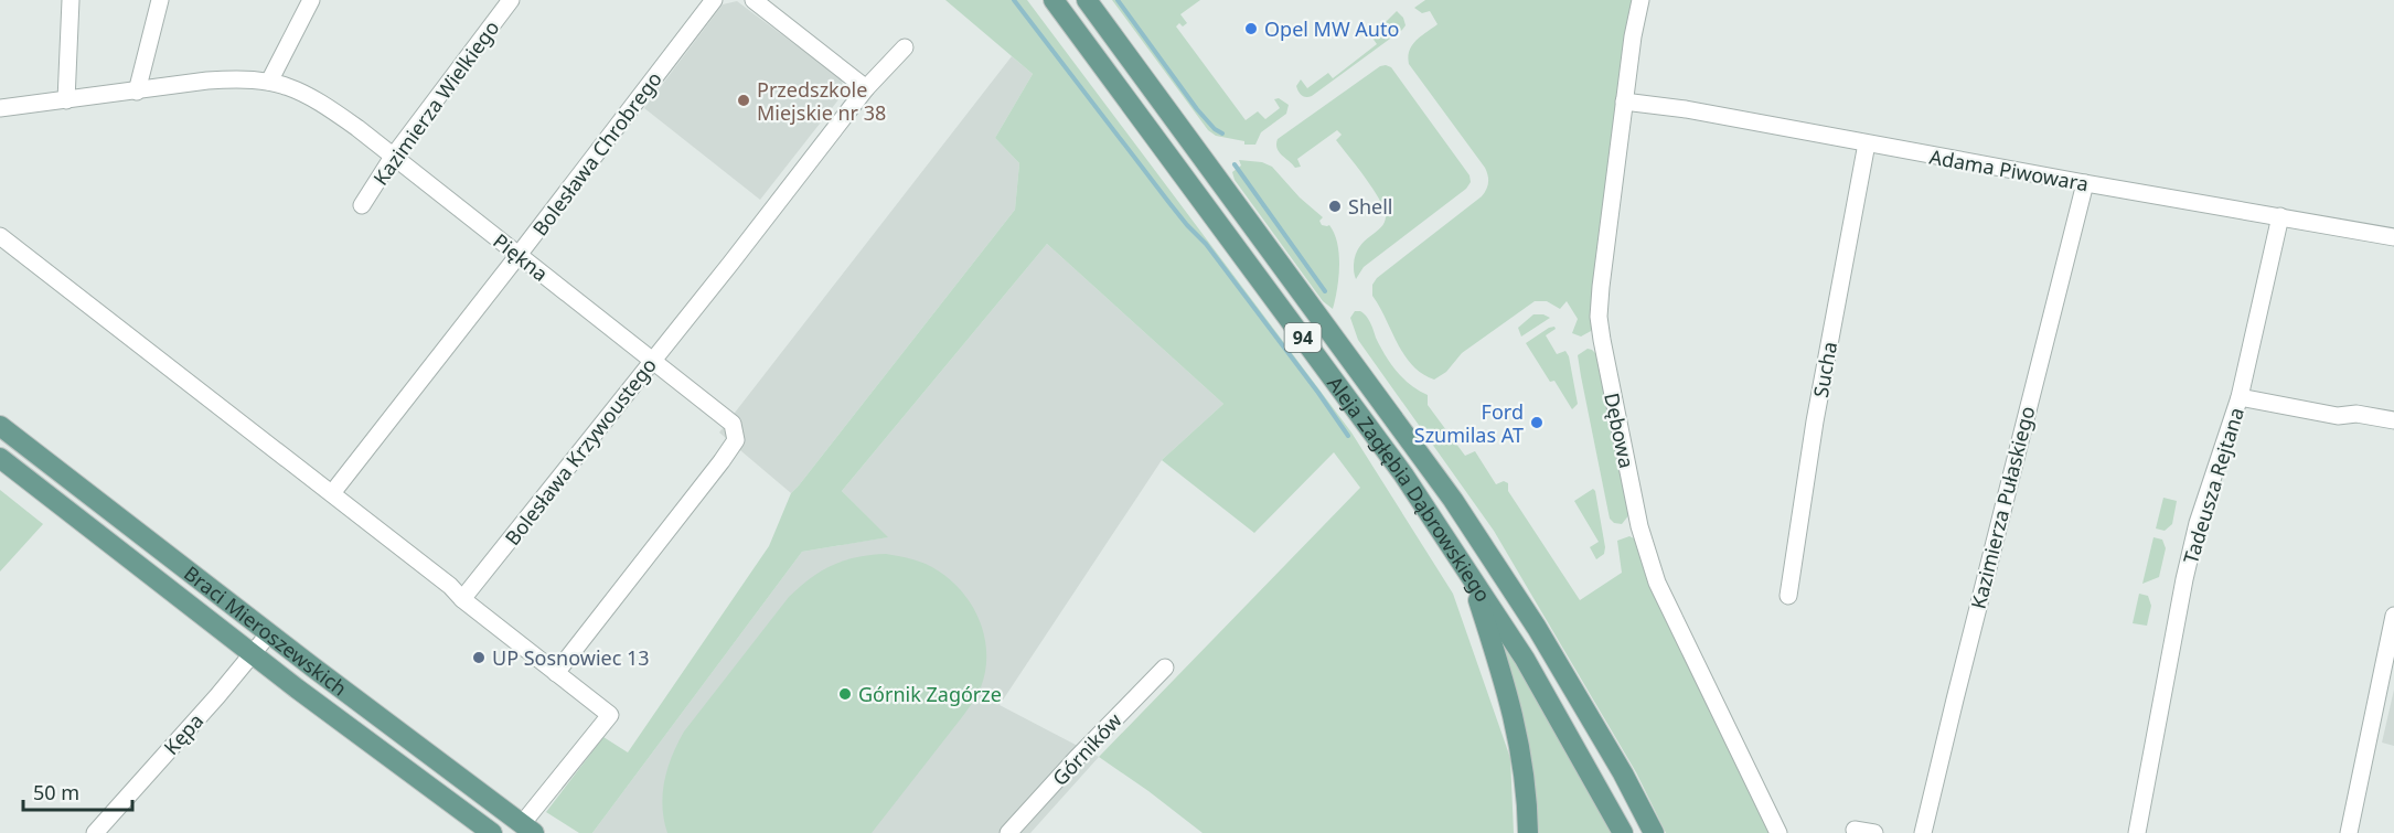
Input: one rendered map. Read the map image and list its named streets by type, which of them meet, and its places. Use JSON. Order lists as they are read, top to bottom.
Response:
{
  "streets": {
    "main road": ["94", "Aleja Zagłębia Dąbrowskiego", "Braci Mieroszewskich"],
    "street": [
      "Kazimierza Wielkiego",
      "Bolesława Chrobrego",
      "Adama Piwowara",
      "Piękna",
      "Sucha",
      "Dębowa",
      "Bolesława Krzywoustego",
      "Tadeusza Rejtana",
      "Kazimierza Pułaskiego",
      "Kępa",
      "Górników"
    ]
  },
  "crossings": [
    ["Kazimierza Wielkiego", "Piękna"],
    ["Bolesława Chrobrego", "Piękna"],
    ["Adama Piwowara", "Sucha"],
    ["Adama Piwowara", "Dębowa"],
    ["Adama Piwowara", "Tadeusza Rejtana"],
    ["Adama Piwowara", "Kazimierza Pułaskiego"],
    ["Piękna", "Bolesława Krzywoustego"],
    ["Braci Mieroszewskich", "Kępa"]
  ],
  "places": [
    "Opel MW Auto",
    "Przedszkole Miejskie nr 38",
    "Shell",
    "Ford Szumilas AT",
    "UP Sosnowiec 13",
    "Górnik Zagórze"
  ],
  "scale_bar": "50 m"
}
